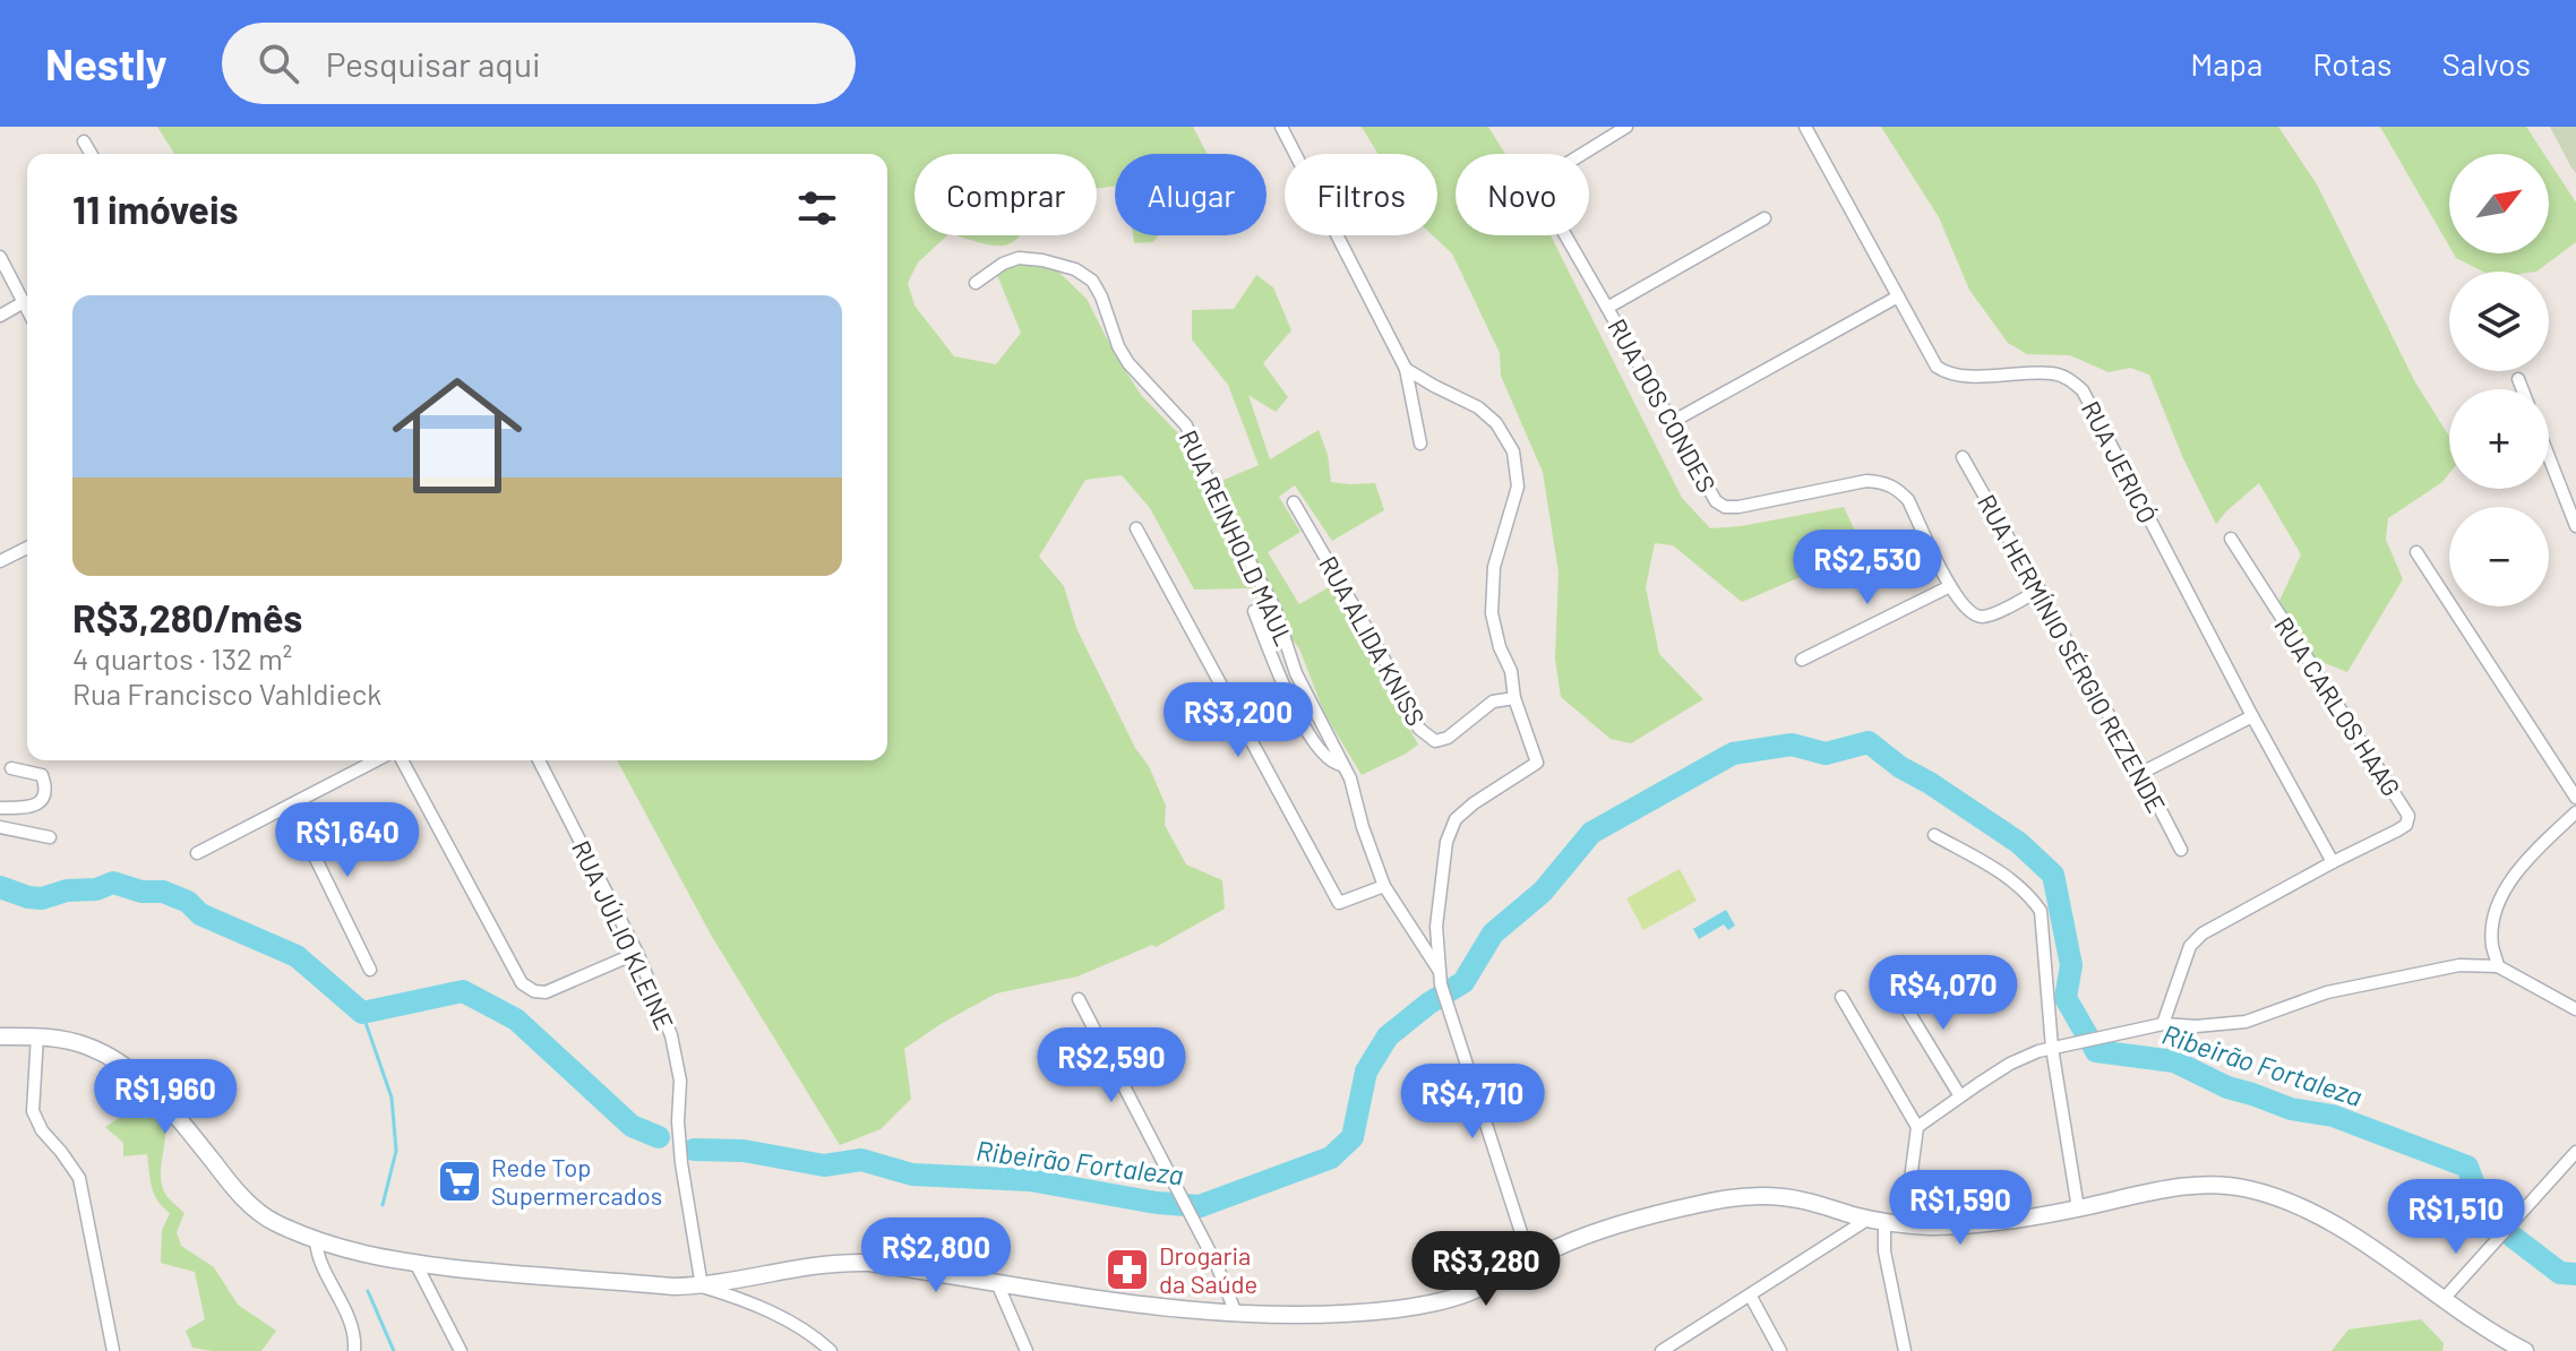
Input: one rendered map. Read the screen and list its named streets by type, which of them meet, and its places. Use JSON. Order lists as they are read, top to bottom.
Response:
{
  "streets": {
    "street": [
      "RUA DOS CONDES",
      "RUA JERICÓ",
      "RUA REINHOLD MAUL",
      "RUA ALIDA KNISS",
      "RUA HERMÍNIO SÉRGIO REZENDE",
      "RUA CARLOS HAAG",
      "RUA JÚLIO KLEINE"
    ]
  },
  "crossings": [
    ["RUA DOS CONDES", "RUA HERMÍNIO SÉRGIO REZENDE"],
    ["RUA JERICÓ", "RUA CARLOS HAAG"]
  ],
  "water": ["Ribeirão Fortaleza"],
  "places": {
    "supermarket": ["Rede Top Supermercados"],
    "pharmacy": ["Drogaria da Saúde"]
  },
  "north": "top right",
  "page": {
    "header": "Nestly",
    "search": "Pesquisar aqui",
    "nav": ["Mapa", "Rotas", "Salvos"],
    "map_buttons": ["+", "−"],
    "chip": [
      "Comprar",
      "Alugar",
      "Filtros",
      "Novo"
    ],
    "heading": "11 imóveis",
    "list": [
      {
        "name": "R$3,280/mês",
        "note": "4 quartos · 132 m² · Rua Francisco Vahldieck"
      }
    ],
    "price": [
      "R$2,530",
      "R$3,200",
      "R$1,640",
      "R$4,070",
      "R$2,590",
      "R$1,960",
      "R$4,710",
      "R$1,590",
      "R$1,510",
      "R$2,800",
      "R$3,280"
    ]
  }
}
